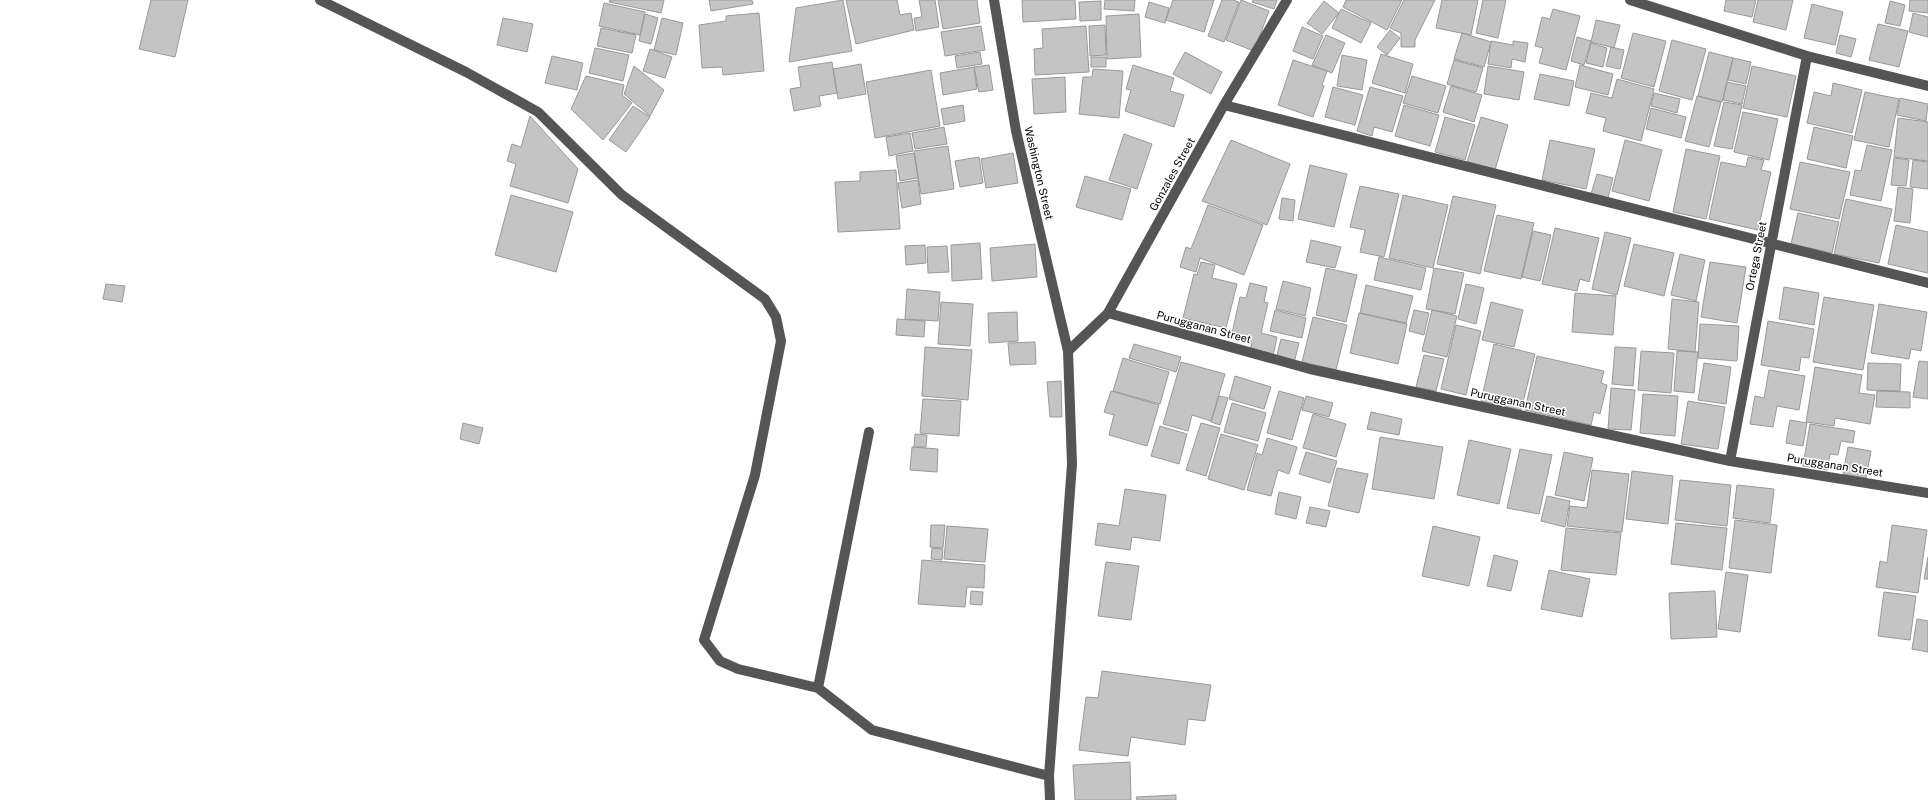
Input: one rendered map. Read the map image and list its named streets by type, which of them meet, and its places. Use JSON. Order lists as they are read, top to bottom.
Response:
{
  "streets": {
    "street": [
      "Washington Street",
      "Gonzales Street",
      "Ortega Street",
      "Purugganan Street"
    ]
  },
  "crossings": [
    ["Washington Street", "Gonzales Street"],
    ["Gonzales Street", "Purugganan Street"],
    ["Ortega Street", "Purugganan Street"]
  ]
}
